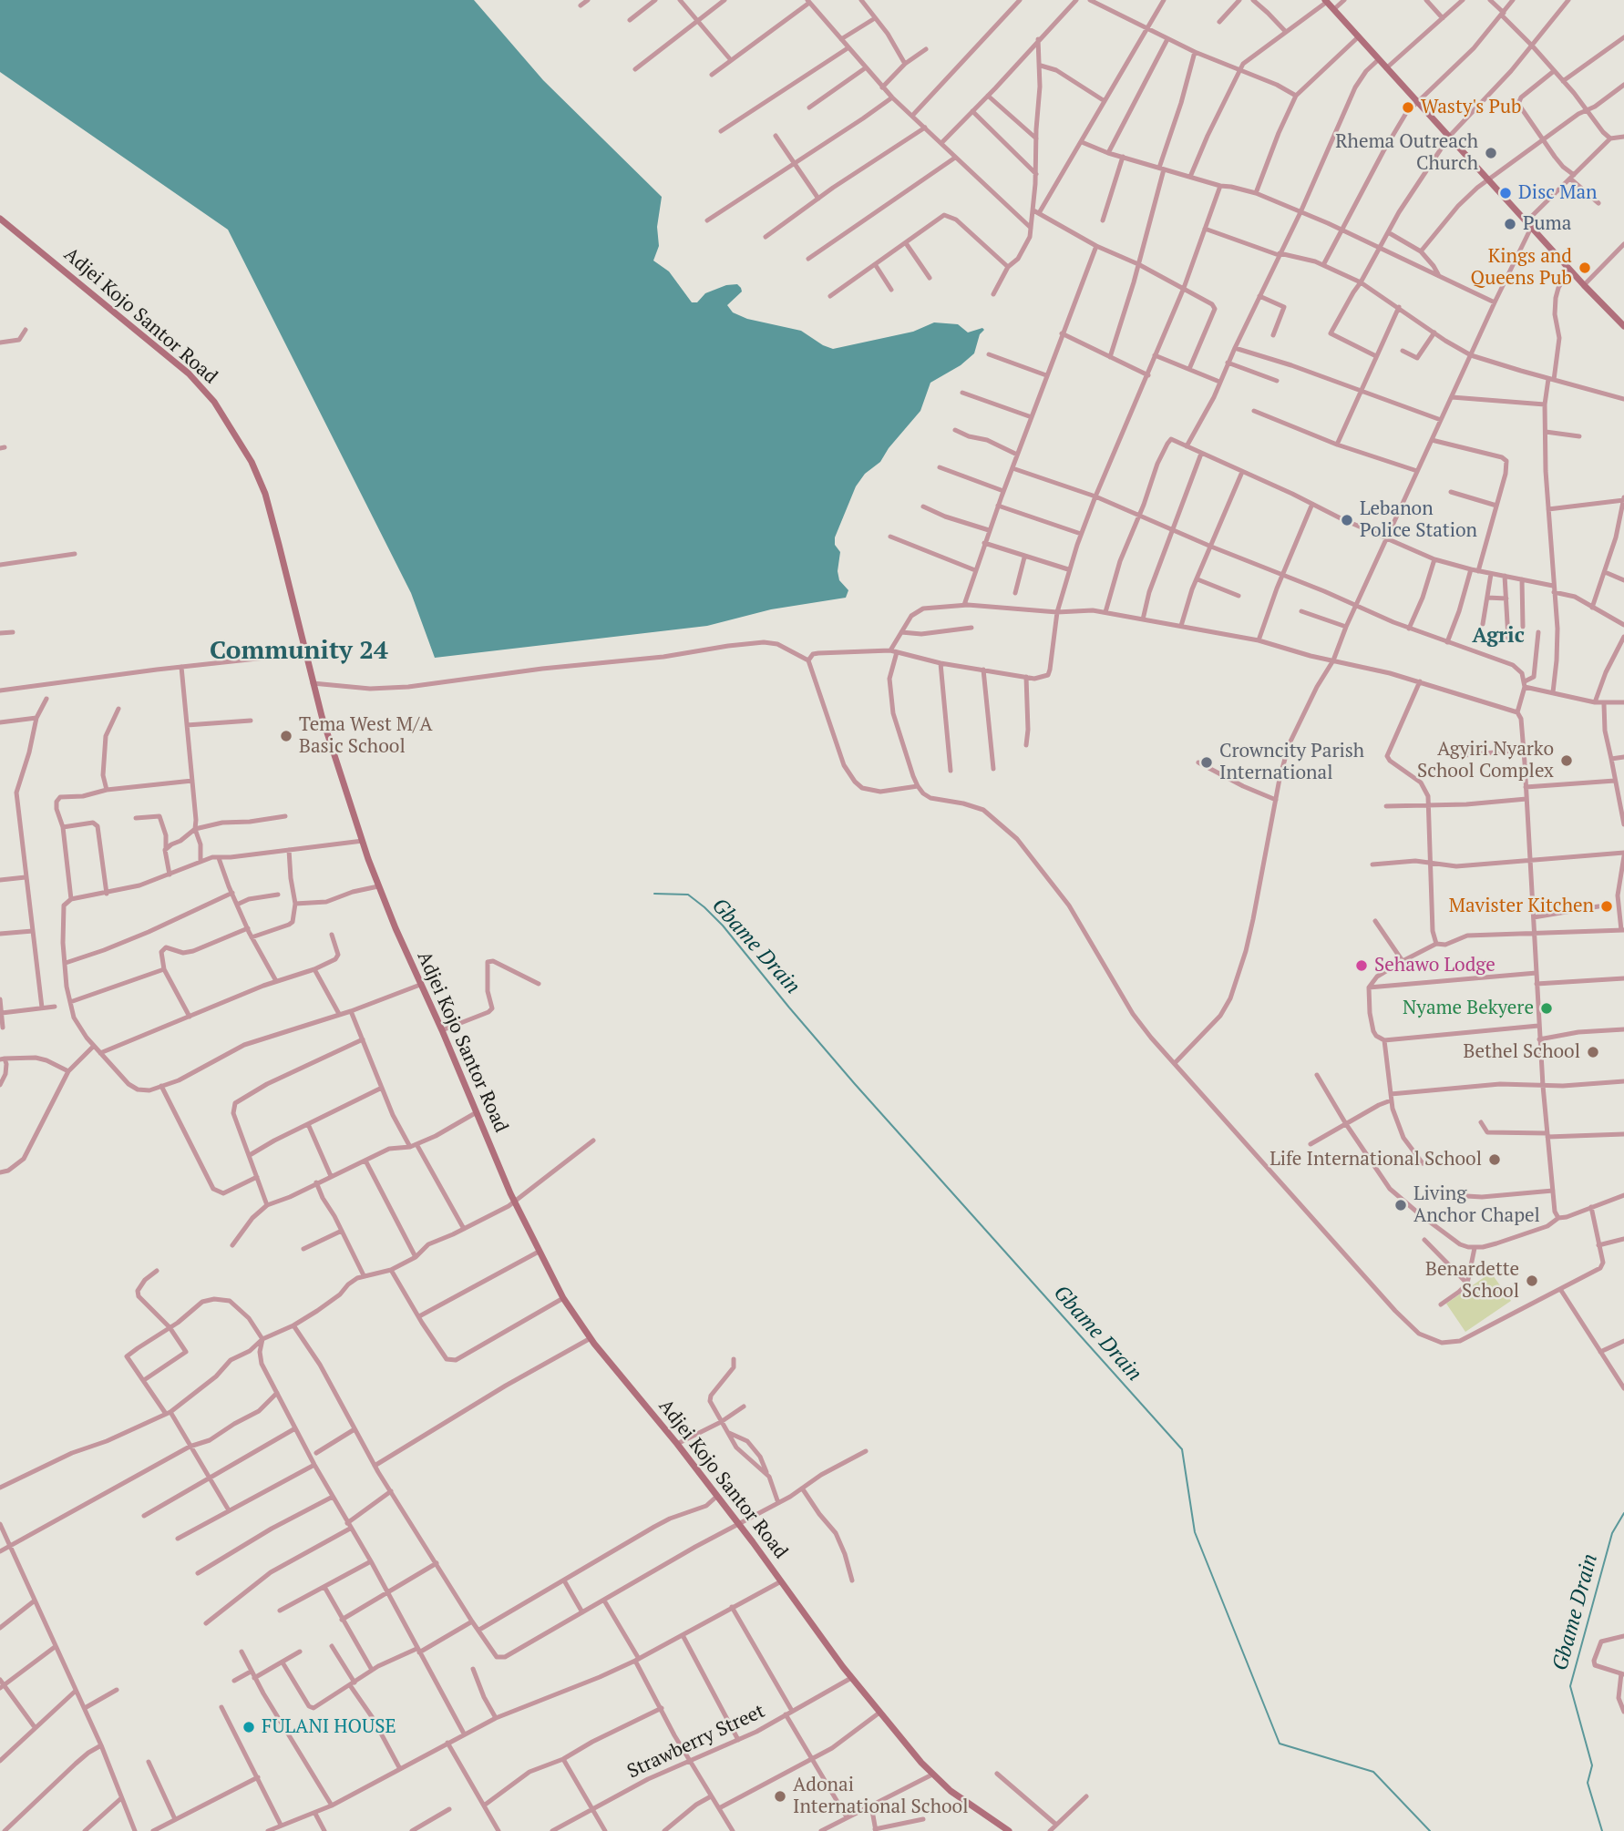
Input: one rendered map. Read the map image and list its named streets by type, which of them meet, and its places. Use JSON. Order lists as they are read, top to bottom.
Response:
{
  "streets": {
    "street": ["Adjei Kojo Santor Road", "Strawberry Street"]
  },
  "crossings": [
    ["Adjei Kojo Santor Road", "Strawberry Street"]
  ],
  "districts": ["Agric", "Community 24"],
  "water": ["Gbame Drain"],
  "places": [
    "Wasty's Pub",
    "Rhema Outreach Church",
    "Disc Man",
    "Puma",
    "Kings and Queens Pub",
    "Lebanon Police Station",
    "Tema West M/A Basic School",
    "Agyiri Nyarko School Complex",
    "Crowncity Parish International",
    "Mavister Kitchen",
    "Sehawo Lodge",
    "Nyame Bekyere",
    "Bethel School",
    "Life International School",
    "Living Anchor Chapel",
    "Benardette School",
    "FULANI HOUSE",
    "Adonai International School"
  ]
}
